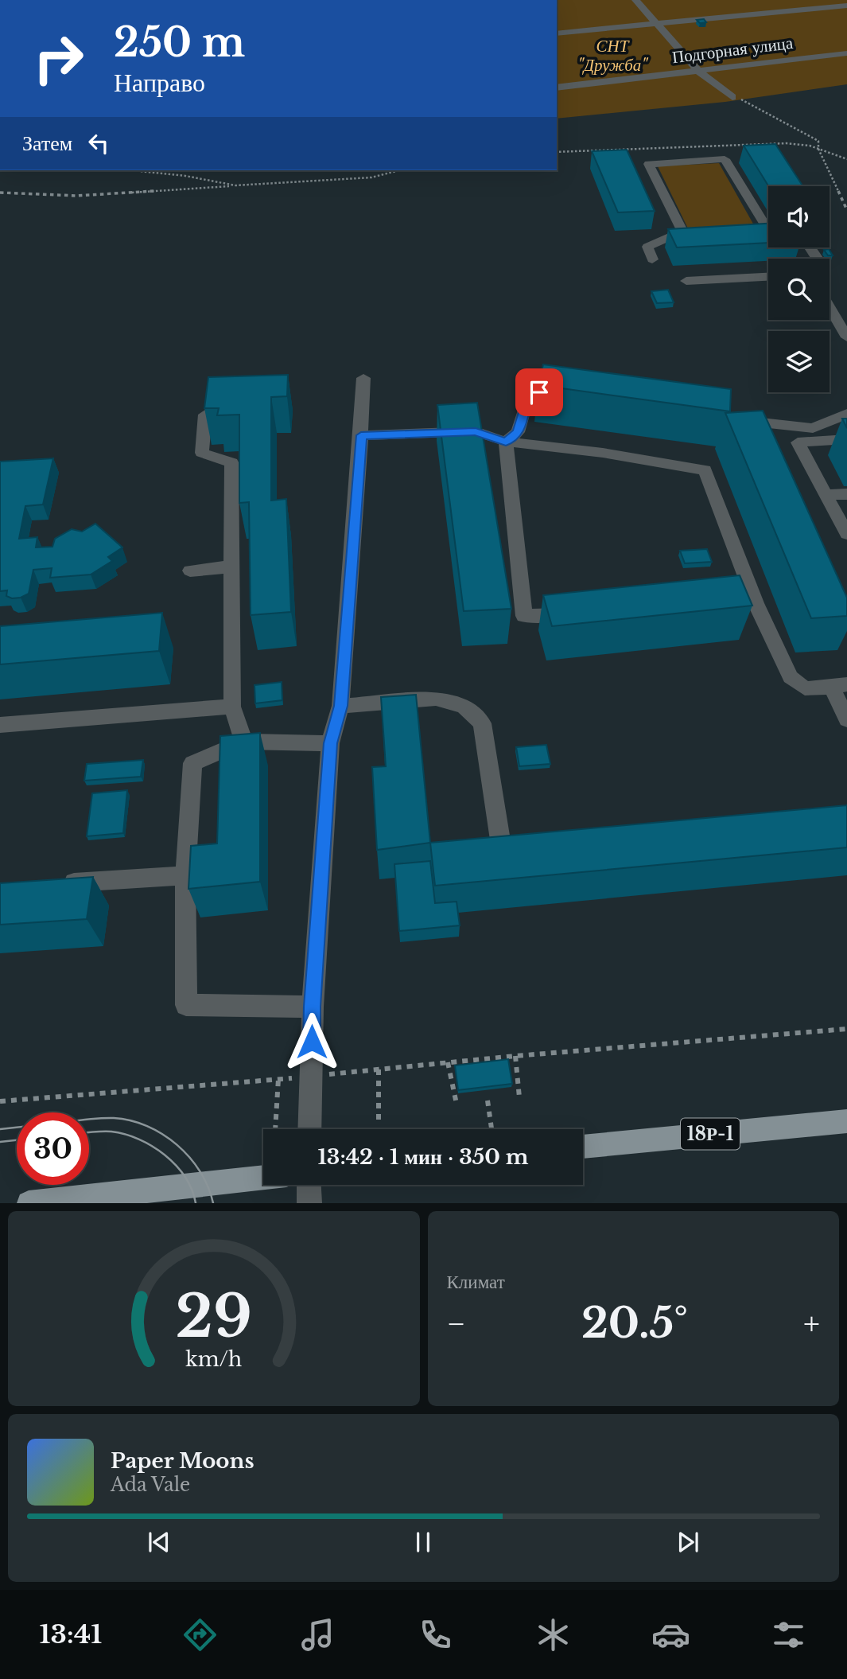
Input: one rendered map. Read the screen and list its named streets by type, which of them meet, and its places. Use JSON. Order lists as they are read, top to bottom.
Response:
{
  "streets": {
    "main road": ["18Р-1"],
    "street": ["Подгорная улица"]
  },
  "parks": ["СНТ \"Дружба\""],
  "page": {
    "turn": ["250 m", "Направо"],
    "then": "Затем",
    "limit": "30",
    "trip": "13:42 · 1 мин · 350 m",
    "tile": "Климат",
    "heat": ["−", "20.5°", "+"],
    "song": ["Paper Moons", "Ada Vale"],
    "tabs": "13:41",
    "gauge": ["29", "km/h"]
  }
}
